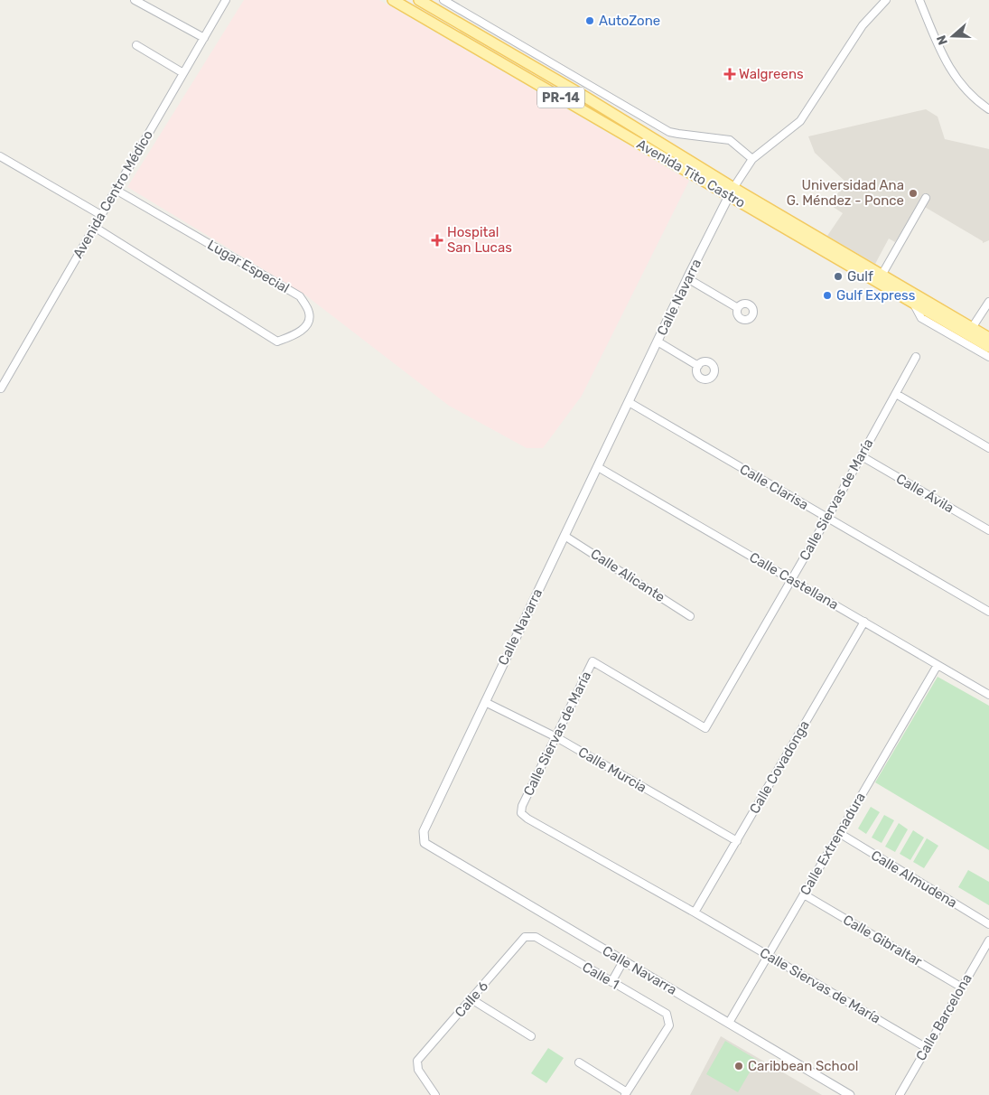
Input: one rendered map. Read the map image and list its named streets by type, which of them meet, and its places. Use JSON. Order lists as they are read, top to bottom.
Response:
{
  "streets": {
    "main road": ["PR-14", "Avenida Tito Castro"],
    "street": [
      "Avenida Centro Médico",
      "Lugar Especial",
      "Calle Navarra",
      "Calle Clarisa",
      "Calle Ávila",
      "Calle Siervas de María",
      "Calle Alicante",
      "Calle Castellana",
      "Calle Covadonga",
      "Calle Murcia",
      "Calle Extremadura",
      "Calle Almudena",
      "Calle Gibraltar",
      "Calle 1",
      "Calle 6",
      "Calle Barcelona"
    ]
  },
  "crossings": [
    ["Avenida Tito Castro", "Calle Navarra"],
    ["Avenida Centro Médico", "Lugar Especial"],
    ["Calle Navarra", "Calle Clarisa"],
    ["Calle Navarra", "Calle Alicante"],
    ["Calle Navarra", "Calle Castellana"],
    ["Calle Navarra", "Calle Murcia"],
    ["Calle Navarra", "Calle Extremadura"],
    ["Calle Clarisa", "Calle Siervas de María"],
    ["Calle Ávila", "Calle Siervas de María"],
    ["Calle Siervas de María", "Calle Castellana"],
    ["Calle Siervas de María", "Calle Covadonga"],
    ["Calle Siervas de María", "Calle Murcia"],
    ["Calle Siervas de María", "Calle Extremadura"],
    ["Calle Siervas de María", "Calle Barcelona"],
    ["Calle Castellana", "Calle Covadonga"],
    ["Calle Castellana", "Calle Extremadura"],
    ["Calle Covadonga", "Calle Murcia"],
    ["Calle Extremadura", "Calle Almudena"],
    ["Calle Extremadura", "Calle Gibraltar"],
    ["Calle Gibraltar", "Calle Barcelona"],
    ["Calle 1", "Calle 6"]
  ],
  "places": {
    "other": [
      "AutoZone",
      "Universidad Ana G. Méndez - Ponce",
      "Gulf",
      "Gulf Express",
      "Caribbean School"
    ],
    "health": ["Walgreens", "Hospital San Lucas"]
  },
  "north": "left"
}
